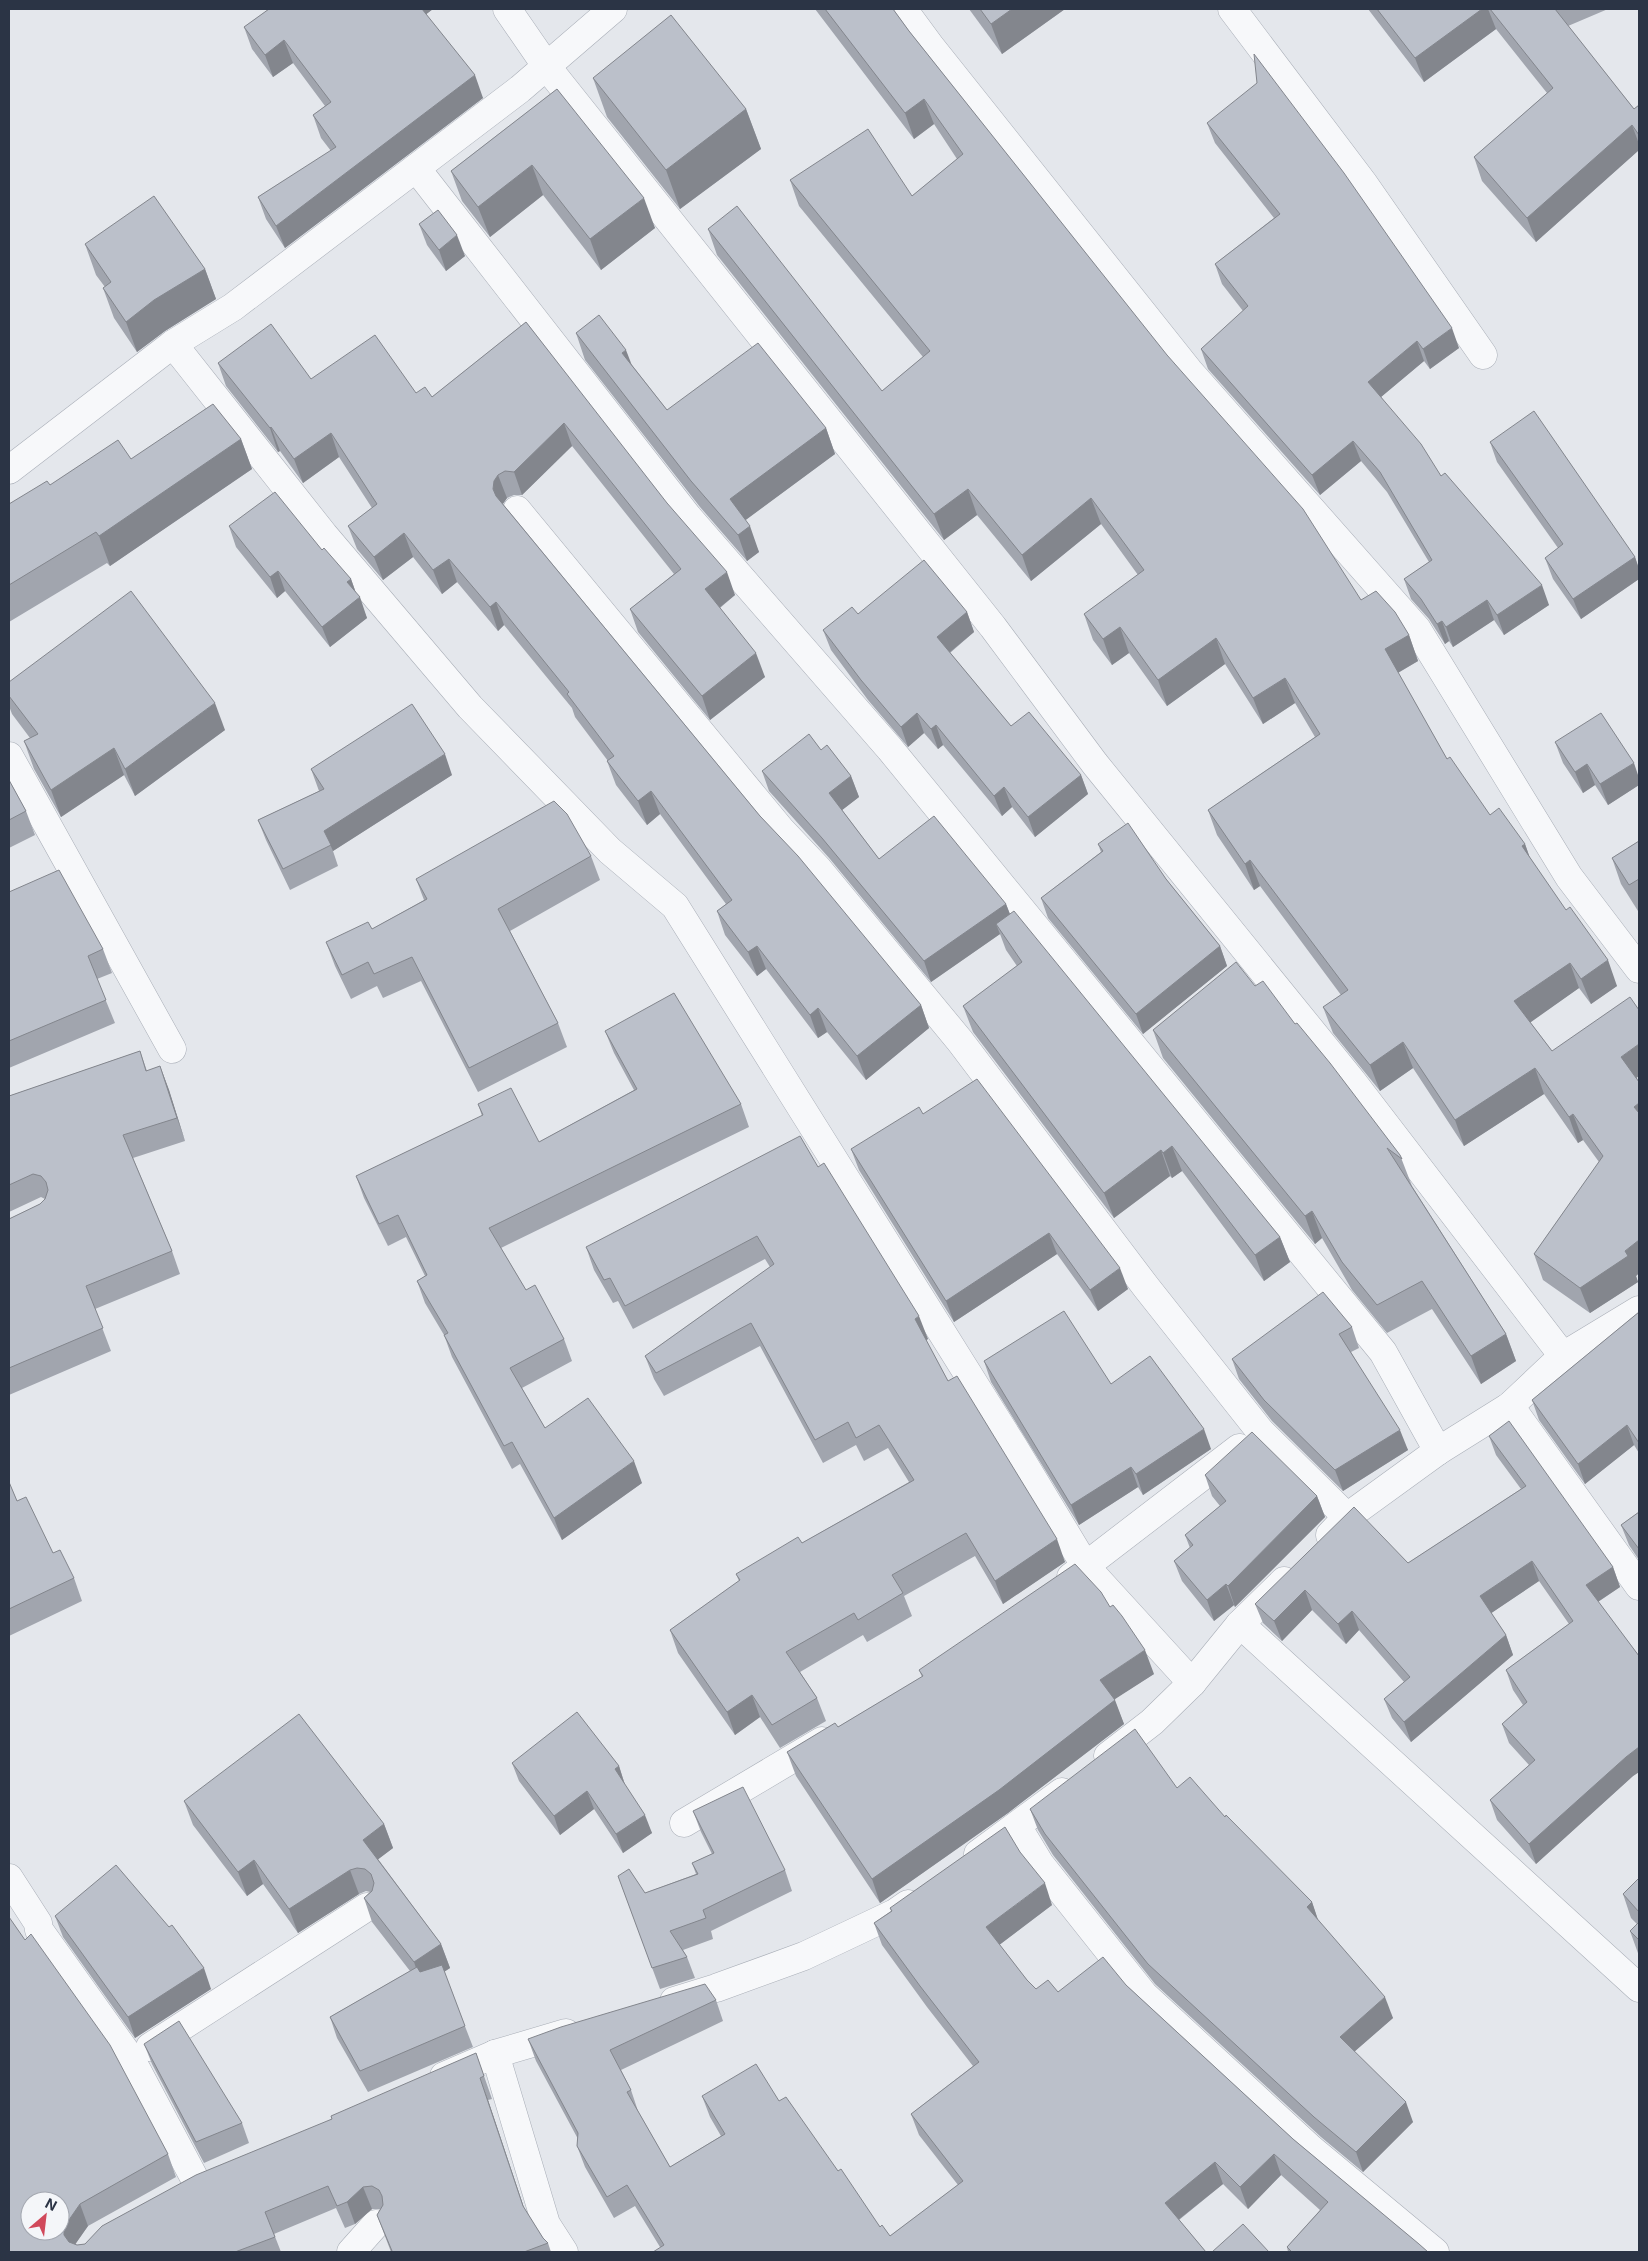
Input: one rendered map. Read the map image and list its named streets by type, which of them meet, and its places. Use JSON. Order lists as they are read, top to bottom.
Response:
{
  "north": "top right"
}
